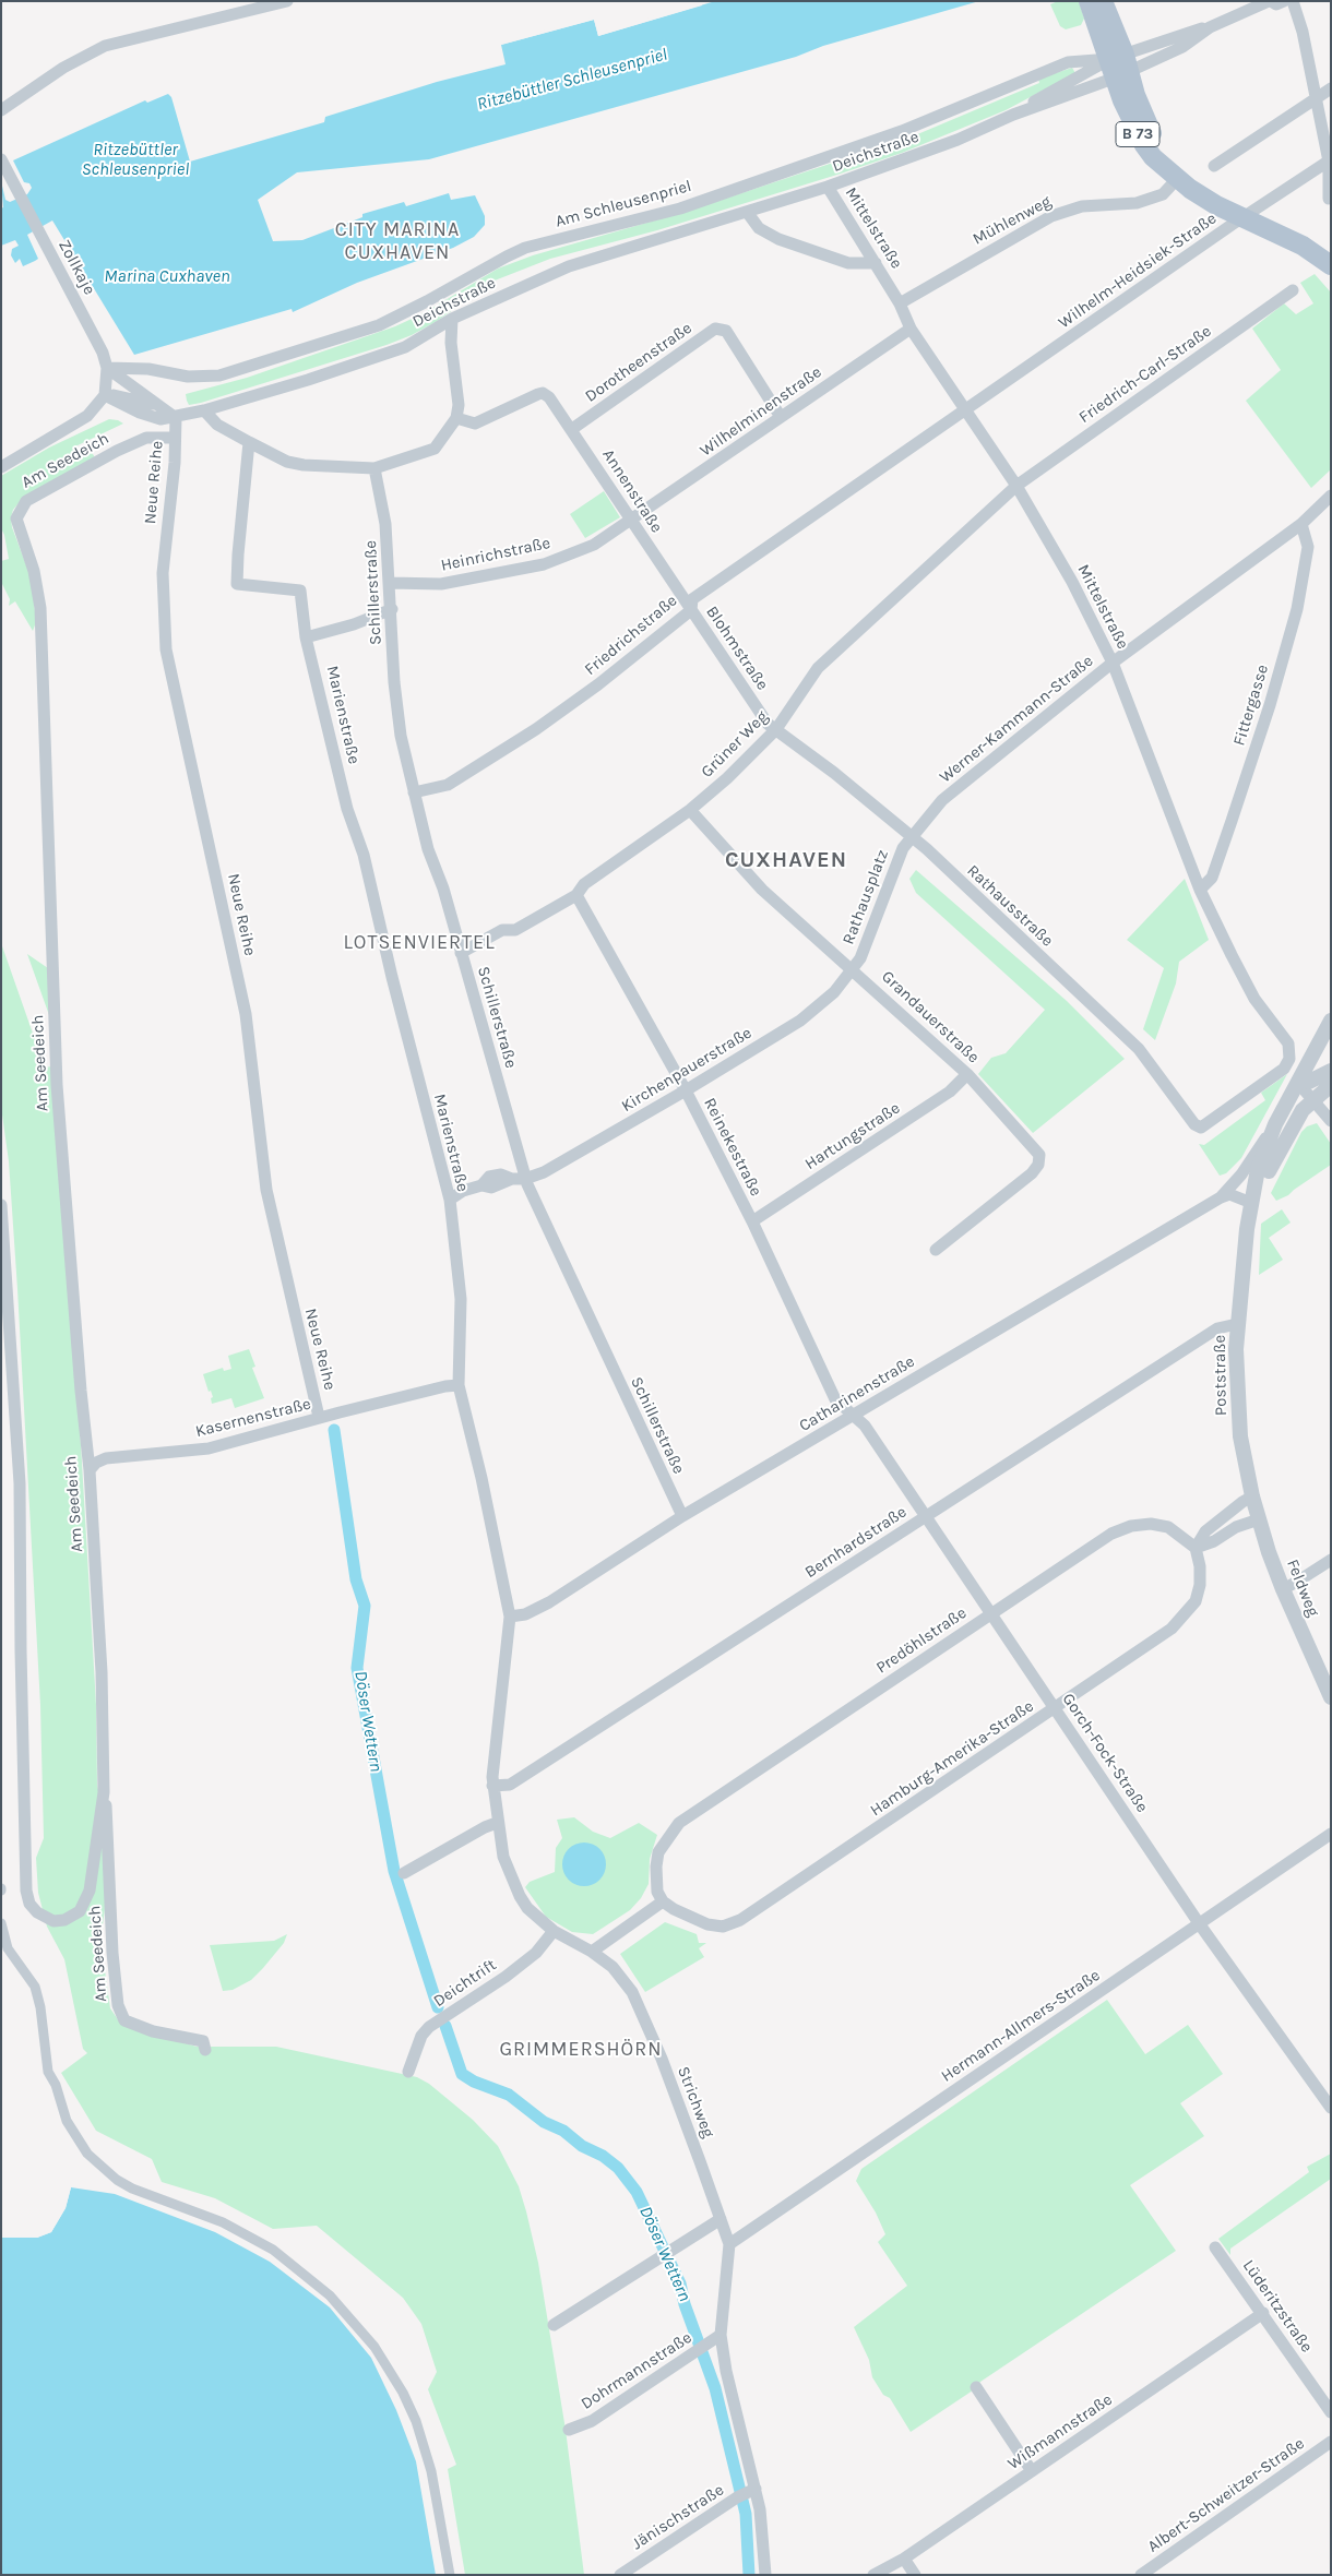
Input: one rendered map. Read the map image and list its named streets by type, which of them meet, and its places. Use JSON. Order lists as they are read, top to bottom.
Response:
{
  "streets": {
    "main road": ["B 73"],
    "street": [
      "Deichstraße",
      "Am Schleusenpriel",
      "Mühlenweg",
      "Mittelstraße",
      "Zollkaje",
      "Wilhelm-Heidsiek-Straße",
      "Dorotheenstraße",
      "Friedrich-Carl-Straße",
      "Wilhelminenstraße",
      "Am Seedeich",
      "Neue Reihe",
      "Annenstraße",
      "Heinrichstraße",
      "Schillerstraße",
      "Friedrichstraße",
      "Blohmstraße",
      "Fittergasse",
      "Marienstraße",
      "Werner-Kammann-Straße",
      "Grüner Weg",
      "Rathausplatz",
      "Rathausstraße",
      "Grandauerstraße",
      "Kirchenpauerstraße",
      "Hartungstraße",
      "Reinekestraße",
      "Poststraße",
      "Catharinenstraße",
      "Kasernenstraße",
      "Bernhardstraße",
      "Feldweg",
      "Predöhlstraße",
      "Gorch-Fock-Straße",
      "Hamburg-Amerika-Straße",
      "Deichtrift",
      "Hermann-Allmers-Straße",
      "Strichweg",
      "Lüderitzstraße",
      "Dohrmannstraße",
      "Wißmannstraße",
      "Albert-Schweitzer-Straße",
      "Jänischstraße"
    ]
  },
  "crossings": [
    ["B 73", "Deichstraße"],
    ["B 73", "Am Schleusenpriel"],
    ["B 73", "Mühlenweg"],
    ["B 73", "Wilhelm-Heidsiek-Straße"],
    ["Deichstraße", "Am Schleusenpriel"],
    ["Deichstraße", "Mittelstraße"],
    ["Deichstraße", "Zollkaje"],
    ["Deichstraße", "Neue Reihe"],
    ["Am Schleusenpriel", "Zollkaje"],
    ["Mühlenweg", "Mittelstraße"],
    ["Mittelstraße", "Wilhelm-Heidsiek-Straße"],
    ["Mittelstraße", "Friedrich-Carl-Straße"],
    ["Mittelstraße", "Wilhelminenstraße"],
    ["Mittelstraße", "Friedrichstraße"],
    ["Mittelstraße", "Fittergasse"],
    ["Mittelstraße", "Werner-Kammann-Straße"],
    ["Mittelstraße", "Grüner Weg"],
    ["Mittelstraße", "Rathausstraße"],
    ["Wilhelm-Heidsiek-Straße", "Friedrichstraße"],
    ["Dorotheenstraße", "Wilhelminenstraße"],
    ["Dorotheenstraße", "Annenstraße"],
    ["Friedrich-Carl-Straße", "Grüner Weg"],
    ["Wilhelminenstraße", "Annenstraße"],
    ["Wilhelminenstraße", "Heinrichstraße"],
    ["Am Seedeich", "Neue Reihe"],
    ["Am Seedeich", "Kasernenstraße"],
    ["Neue Reihe", "Kasernenstraße"],
    ["Annenstraße", "Heinrichstraße"],
    ["Annenstraße", "Friedrichstraße"],
    ["Annenstraße", "Blohmstraße"],
    ["Heinrichstraße", "Schillerstraße"],
    ["Schillerstraße", "Friedrichstraße"],
    ["Schillerstraße", "Grüner Weg"],
    ["Schillerstraße", "Kirchenpauerstraße"],
    ["Schillerstraße", "Catharinenstraße"],
    ["Friedrichstraße", "Blohmstraße"],
    ["Blohmstraße", "Grüner Weg"],
    ["Blohmstraße", "Rathausstraße"],
    ["Fittergasse", "Werner-Kammann-Straße"],
    ["Marienstraße", "Catharinenstraße"],
    ["Marienstraße", "Kasernenstraße"],
    ["Marienstraße", "Strichweg"],
    ["Werner-Kammann-Straße", "Rathausplatz"],
    ["Werner-Kammann-Straße", "Rathausstraße"],
    ["Grüner Weg", "Rathausstraße"],
    ["Grüner Weg", "Grandauerstraße"],
    ["Grüner Weg", "Reinekestraße"],
    ["Rathausplatz", "Rathausstraße"],
    ["Rathausplatz", "Grandauerstraße"],
    ["Rathausplatz", "Kirchenpauerstraße"],
    ["Grandauerstraße", "Kirchenpauerstraße"],
    ["Grandauerstraße", "Hartungstraße"],
    ["Kirchenpauerstraße", "Reinekestraße"],
    ["Hartungstraße", "Reinekestraße"],
    ["Reinekestraße", "Catharinenstraße"],
    ["Reinekestraße", "Gorch-Fock-Straße"],
    ["Poststraße", "Catharinenstraße"],
    ["Poststraße", "Bernhardstraße"],
    ["Poststraße", "Feldweg"],
    ["Catharinenstraße", "Gorch-Fock-Straße"],
    ["Bernhardstraße", "Gorch-Fock-Straße"],
    ["Bernhardstraße", "Strichweg"],
    ["Predöhlstraße", "Gorch-Fock-Straße"],
    ["Predöhlstraße", "Hamburg-Amerika-Straße"],
    ["Gorch-Fock-Straße", "Hamburg-Amerika-Straße"],
    ["Gorch-Fock-Straße", "Hermann-Allmers-Straße"],
    ["Deichtrift", "Strichweg"],
    ["Hermann-Allmers-Straße", "Strichweg"],
    ["Strichweg", "Dohrmannstraße"],
    ["Strichweg", "Jänischstraße"],
    ["Lüderitzstraße", "Wißmannstraße"]
  ],
  "districts": [
    "CITY MARINA CUXHAVEN",
    "CUXHAVEN",
    "LOTSENVIERTEL",
    "GRIMMERSHÖRN"
  ],
  "water": ["Ritzebüttler Schleusenpriel", "Marina Cuxhaven", "Döser Wettern"]
}
